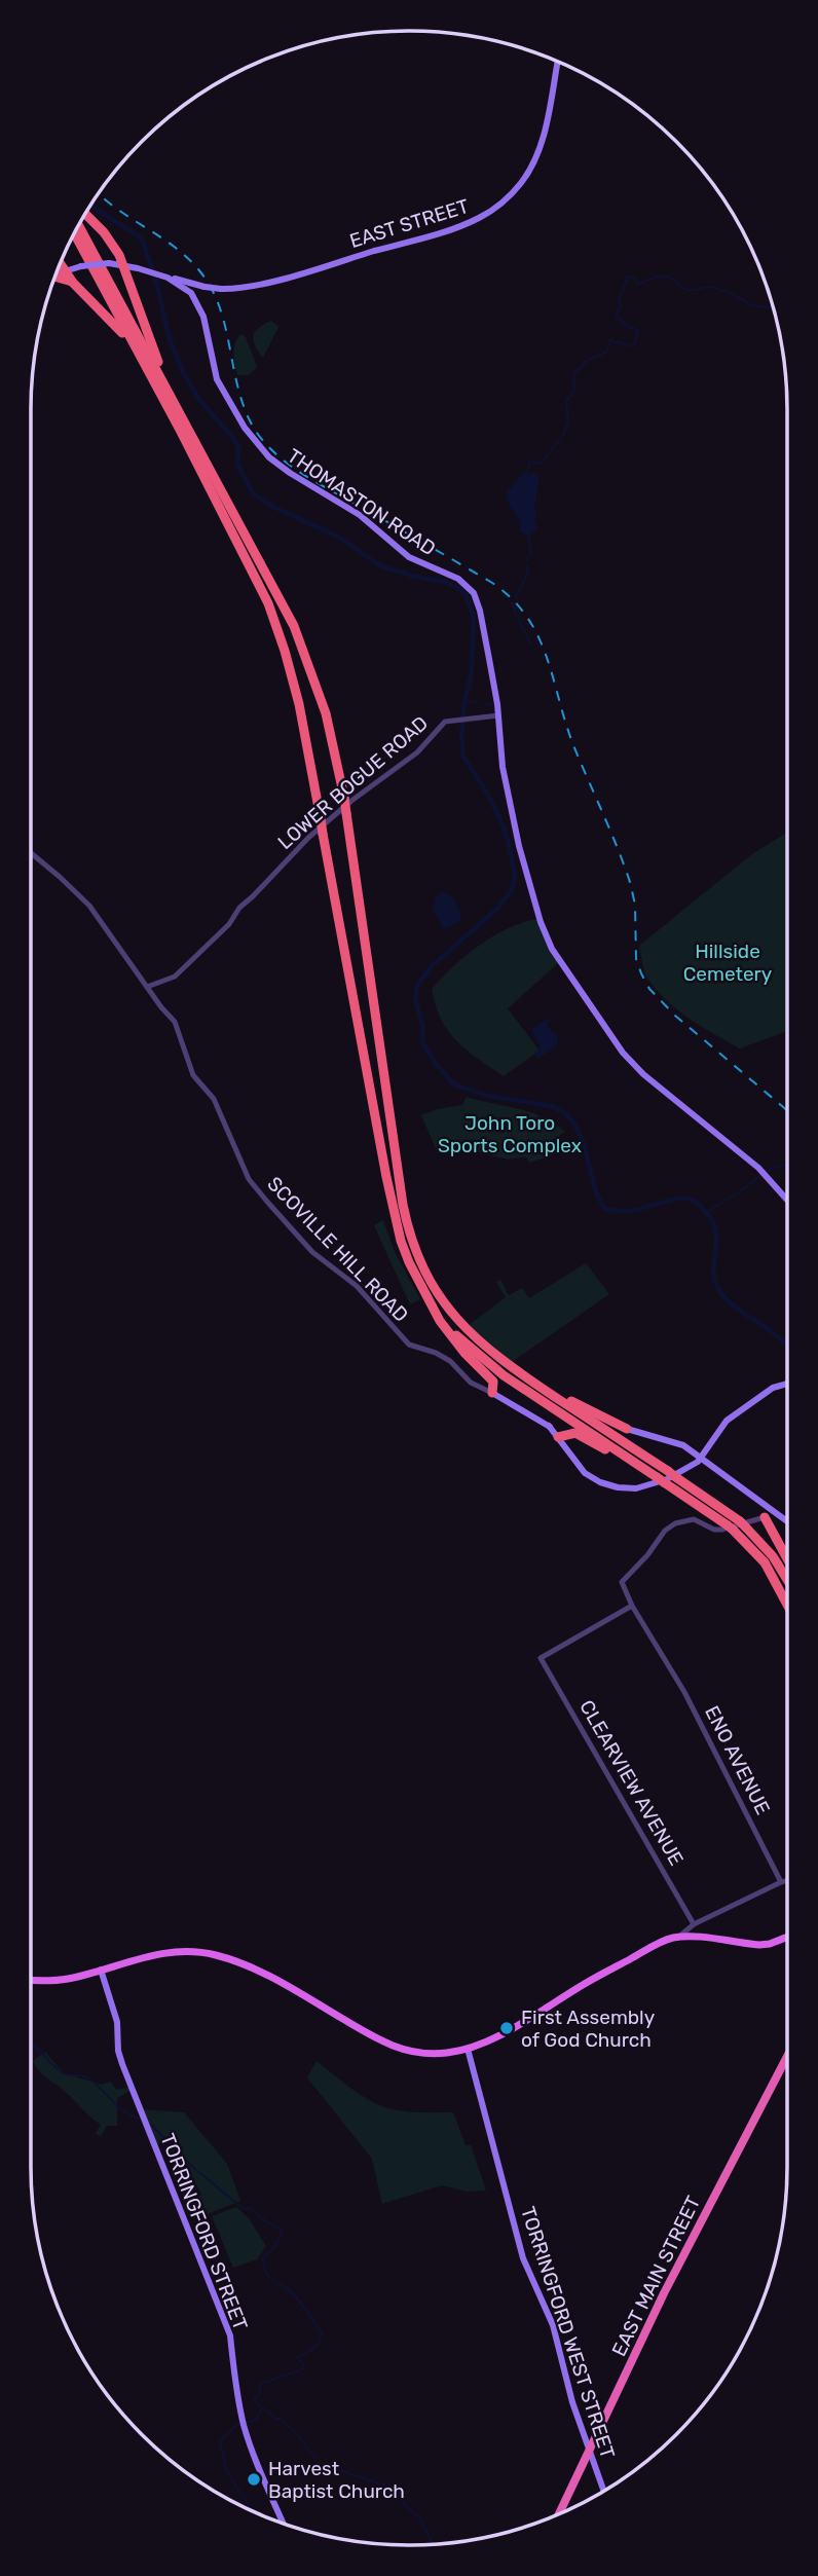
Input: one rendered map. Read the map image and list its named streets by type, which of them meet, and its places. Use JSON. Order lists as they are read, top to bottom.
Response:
{
  "streets": {
    "highway": ["EAST MAIN STREET"],
    "main road": [
      "EAST STREET",
      "THOMASTON ROAD",
      "TORRINGFORD STREET",
      "TORRINGFORD WEST STREET"
    ],
    "street": [
      "LOWER BOGUE ROAD",
      "SCOVILLE HILL ROAD",
      "ENO AVENUE",
      "CLEARVIEW AVENUE"
    ]
  },
  "crossings": [
    ["EAST STREET", "THOMASTON ROAD"],
    ["THOMASTON ROAD", "LOWER BOGUE ROAD"],
    ["LOWER BOGUE ROAD", "SCOVILLE HILL ROAD"],
    ["ENO AVENUE", "CLEARVIEW AVENUE"],
    ["EAST MAIN STREET", "TORRINGFORD WEST STREET"]
  ],
  "parks": ["Hillside Cemetery", "John Toro Sports Complex"],
  "places": ["First Assembly of God Church", "Harvest Baptist Church"]
}
